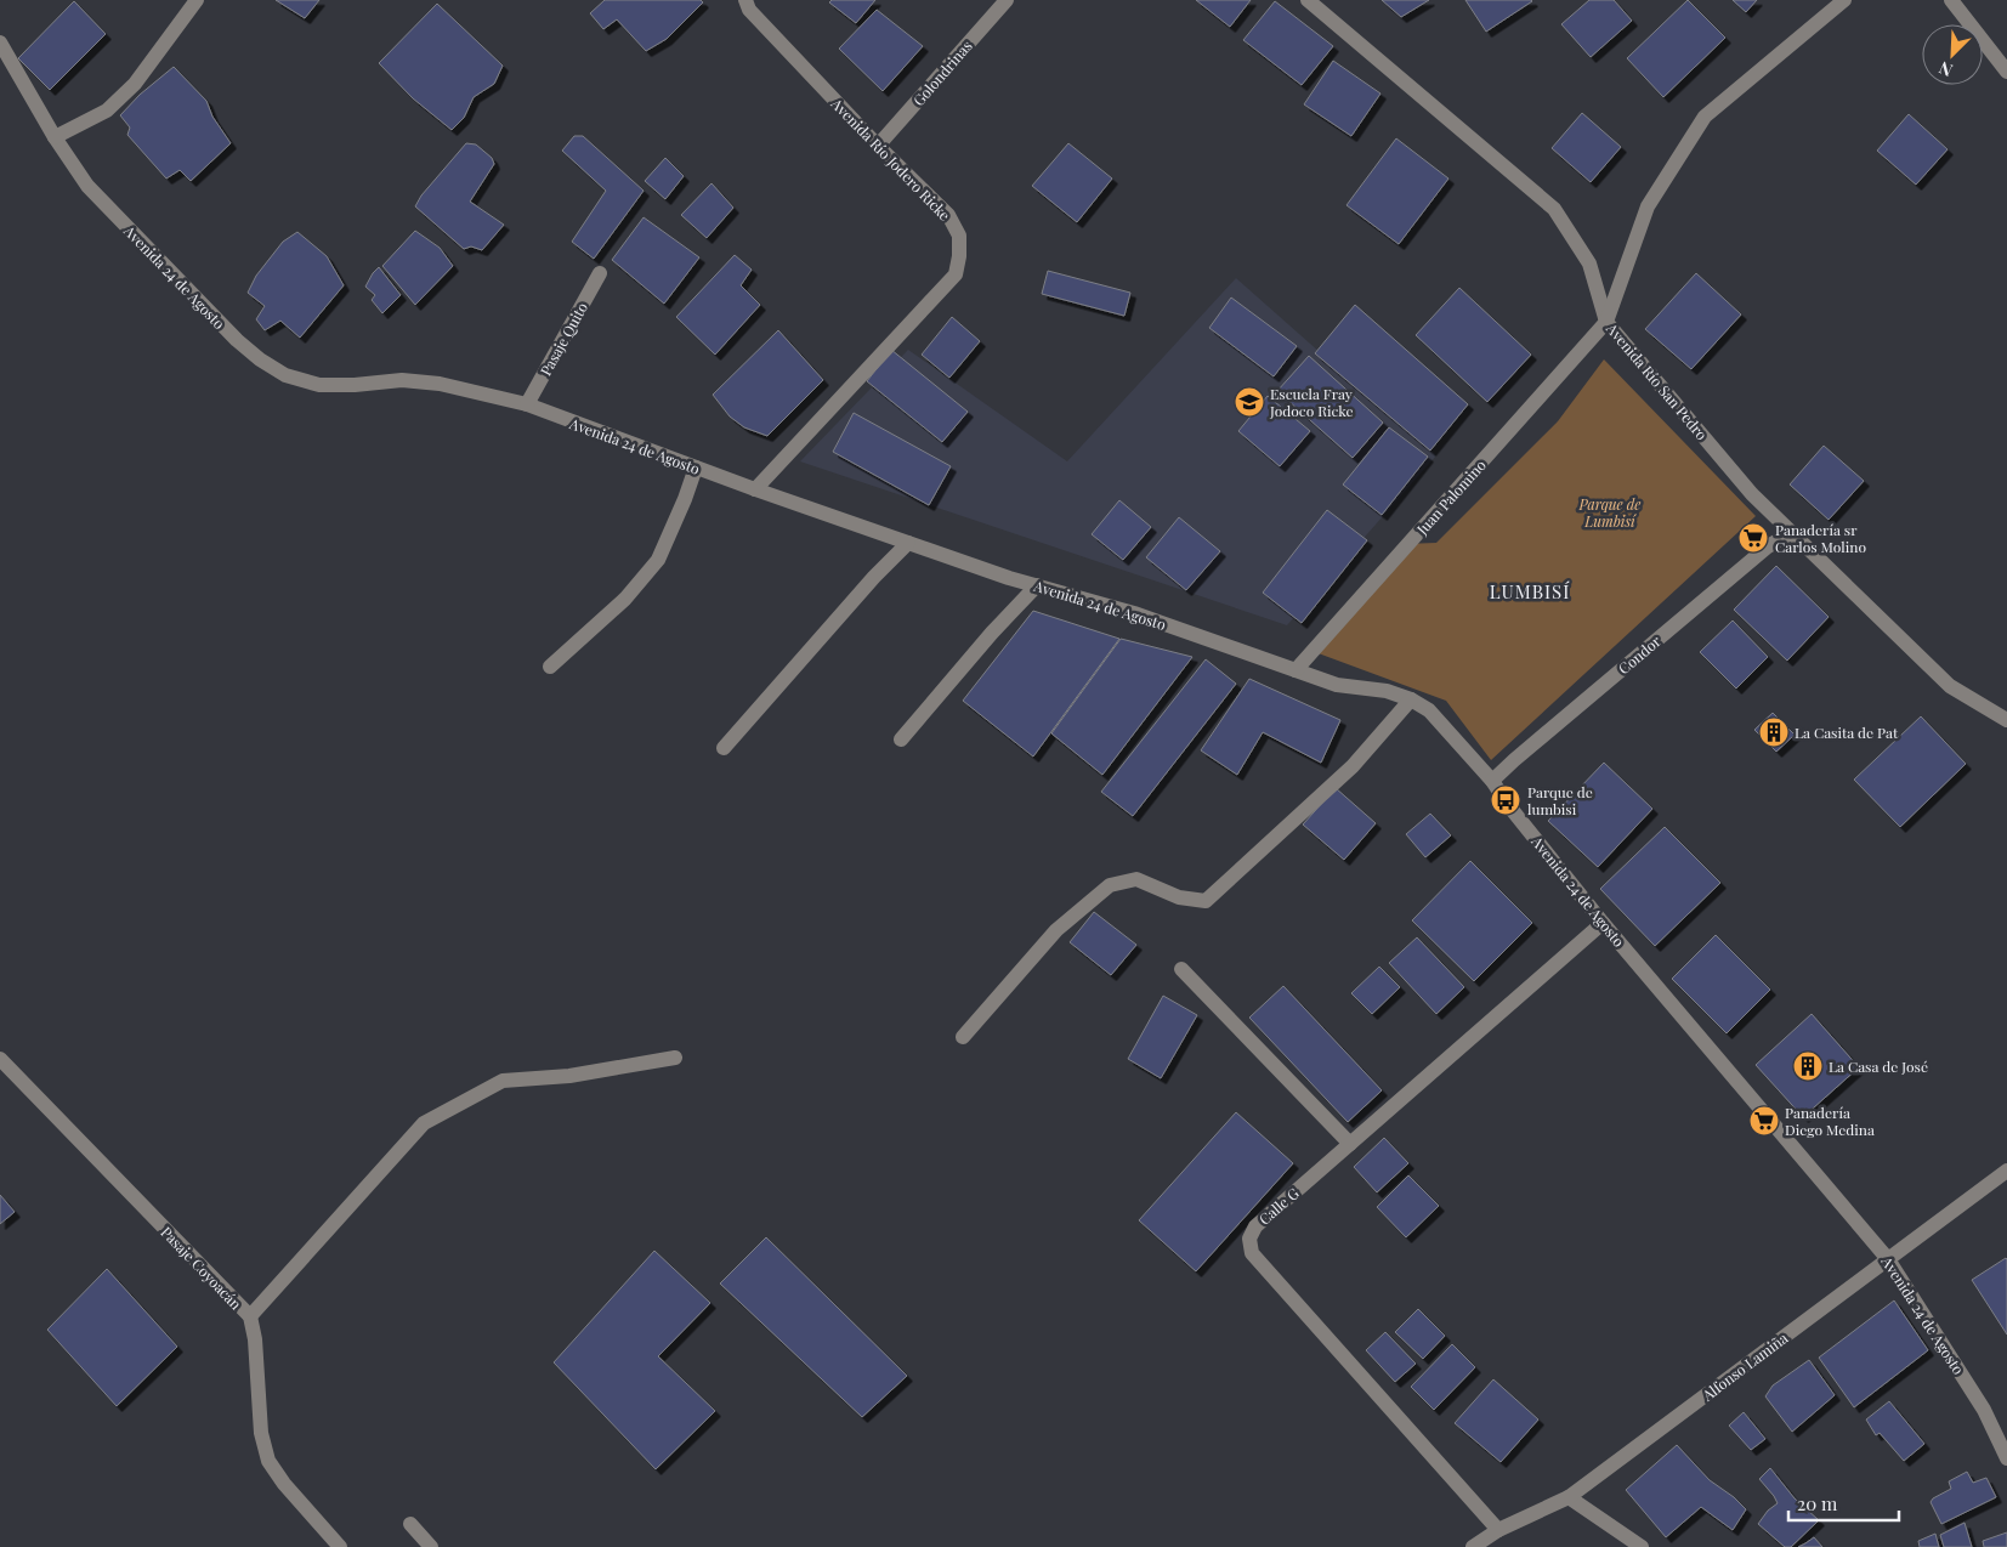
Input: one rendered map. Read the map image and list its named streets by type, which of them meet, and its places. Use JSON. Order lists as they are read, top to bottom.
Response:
{
  "streets": {
    "street": [
      "Golondrinas",
      "Avenida Río Jodero Ricke",
      "Avenida 24 de Agosto",
      "Pasaje Quito",
      "Avenida Río San Pedro",
      "Juan Palomino",
      "Condor",
      "Calle G",
      "Pasaje Coyoacán",
      "Alfonso Lamiña"
    ]
  },
  "crossings": [
    ["Golondrinas", "Avenida Río Jodero Ricke"],
    ["Avenida Río Jodero Ricke", "Avenida 24 de Agosto"],
    ["Avenida 24 de Agosto", "Pasaje Quito"],
    ["Avenida 24 de Agosto", "Juan Palomino"],
    ["Avenida 24 de Agosto", "Condor"],
    ["Avenida 24 de Agosto", "Calle G"],
    ["Avenida 24 de Agosto", "Alfonso Lamiña"],
    ["Avenida Río San Pedro", "Juan Palomino"],
    ["Avenida Río San Pedro", "Condor"],
    ["Calle G", "Alfonso Lamiña"]
  ],
  "districts": ["LUMBISÍ"],
  "parks": ["Parque de Lumbisí"],
  "places": {
    "school or university": ["Escuela Fray Jodoco Ricke"],
    "supermarket": ["Panadería sr Carlos Molino", "Panadería Diego Medina"],
    "building": ["La Casita de Pat", "La Casa de José"],
    "bus stop": ["Parque de lumbisi"]
  },
  "scale_bar": "20 m",
  "north": "bottom left"
}
